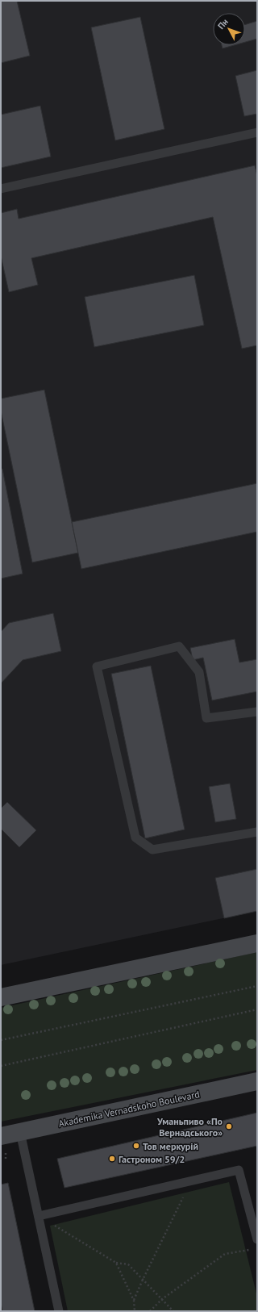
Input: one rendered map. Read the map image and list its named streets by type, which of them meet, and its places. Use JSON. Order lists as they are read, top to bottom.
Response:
{
  "streets": {
    "main road": ["Akademika Vernadskoho Boulevard"]
  },
  "places": ["Уманьпиво «По Вернадського»", "Тов меркурій", "Гастроном 59/2"],
  "north": "top left"
}
